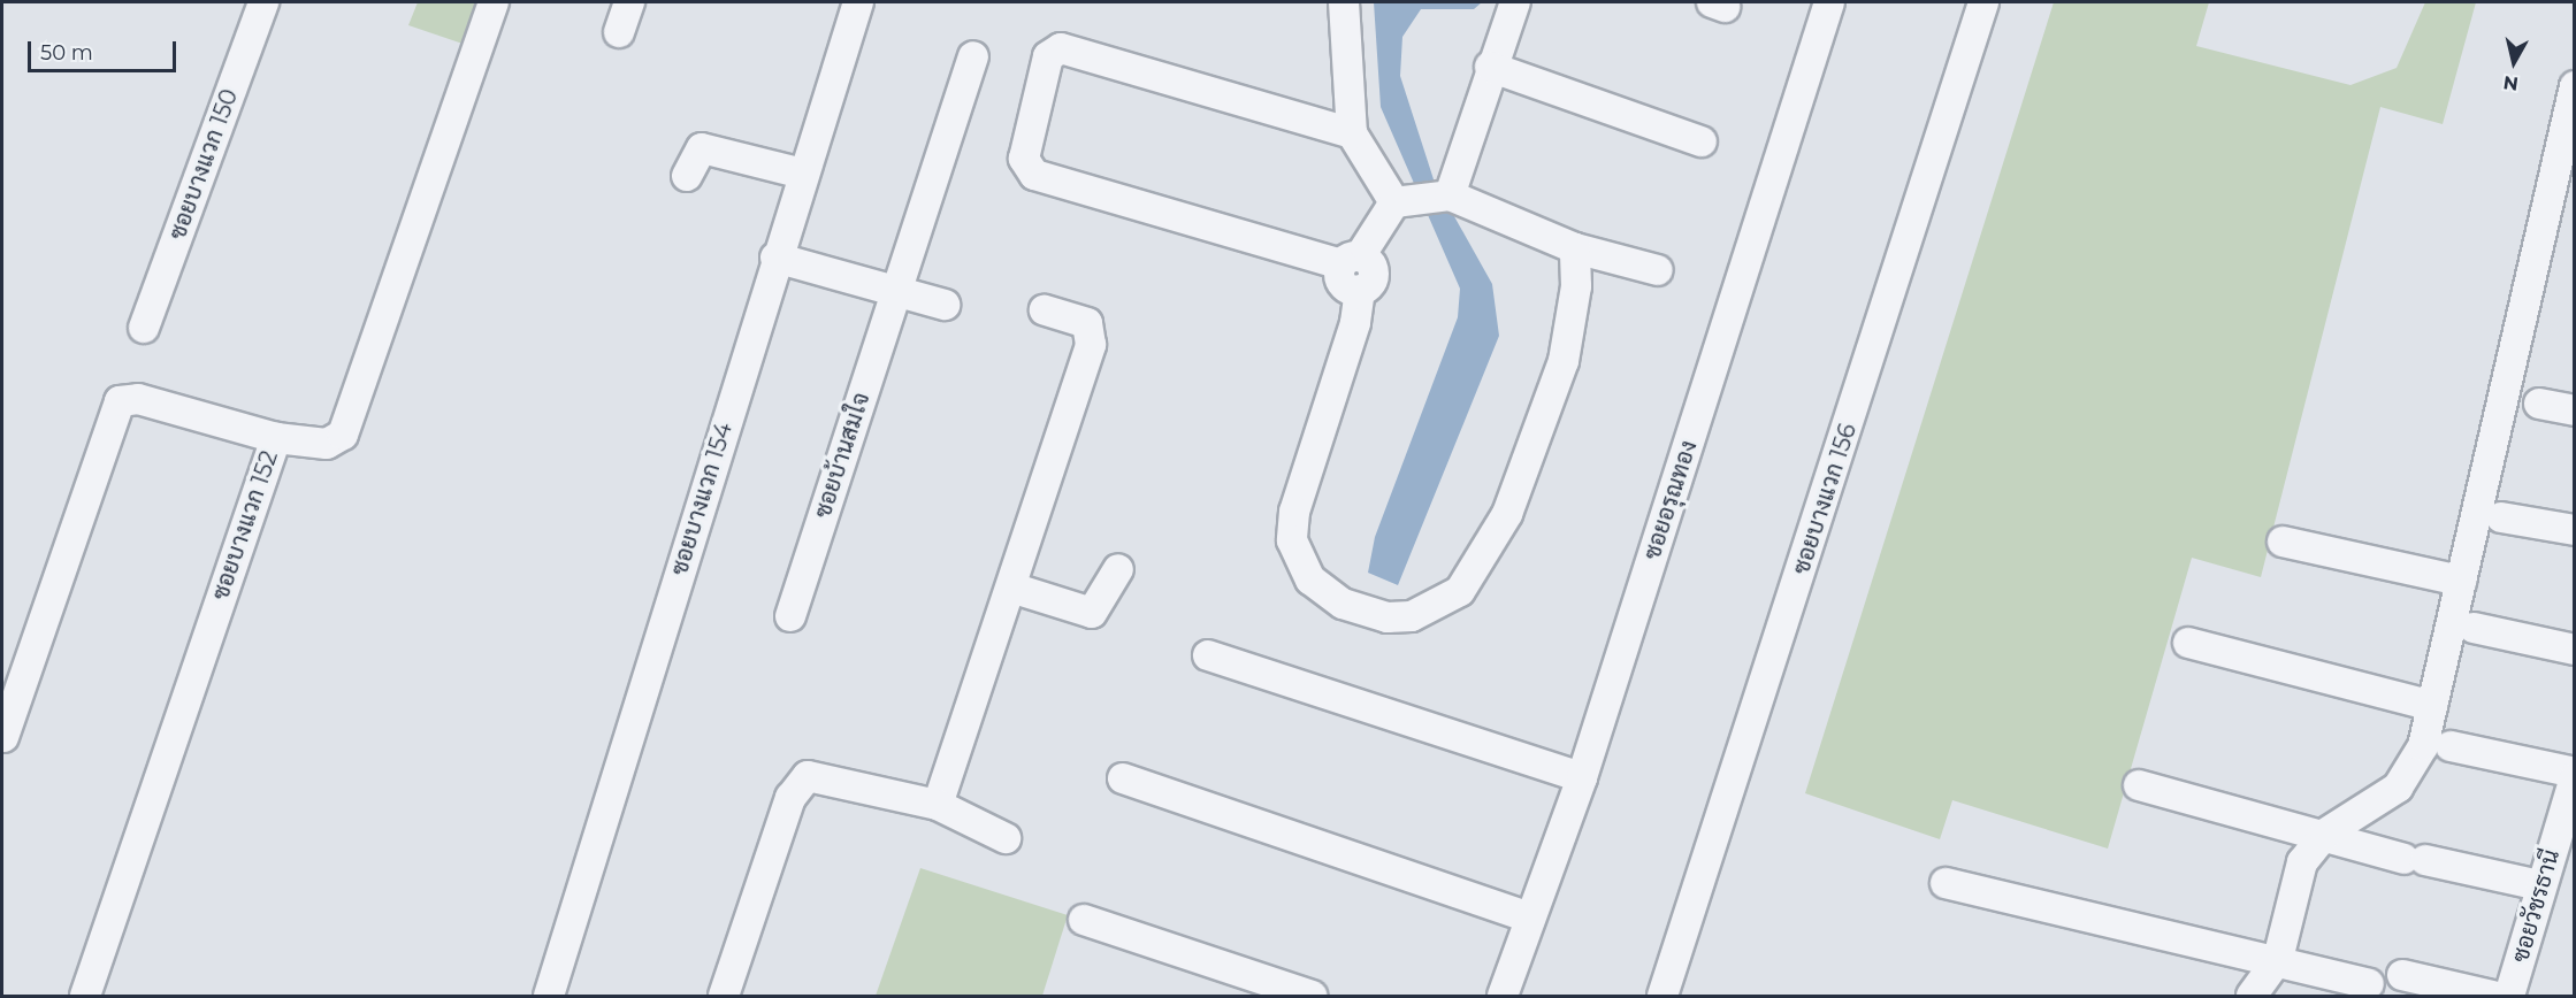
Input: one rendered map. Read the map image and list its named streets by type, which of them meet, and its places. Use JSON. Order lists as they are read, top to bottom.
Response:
{
  "streets": {
    "street": [
      "ซอยบางแวก 150",
      "ซอยบ้านสมใจ",
      "ซอยบางแวก 154",
      "ซอยบางแวก 156",
      "ซอยอรุณทอง",
      "ซอยบางแวก 152",
      "ซอยวัชรธานี"
    ]
  },
  "scale_bar": "50 m",
  "north": "bottom"
}
